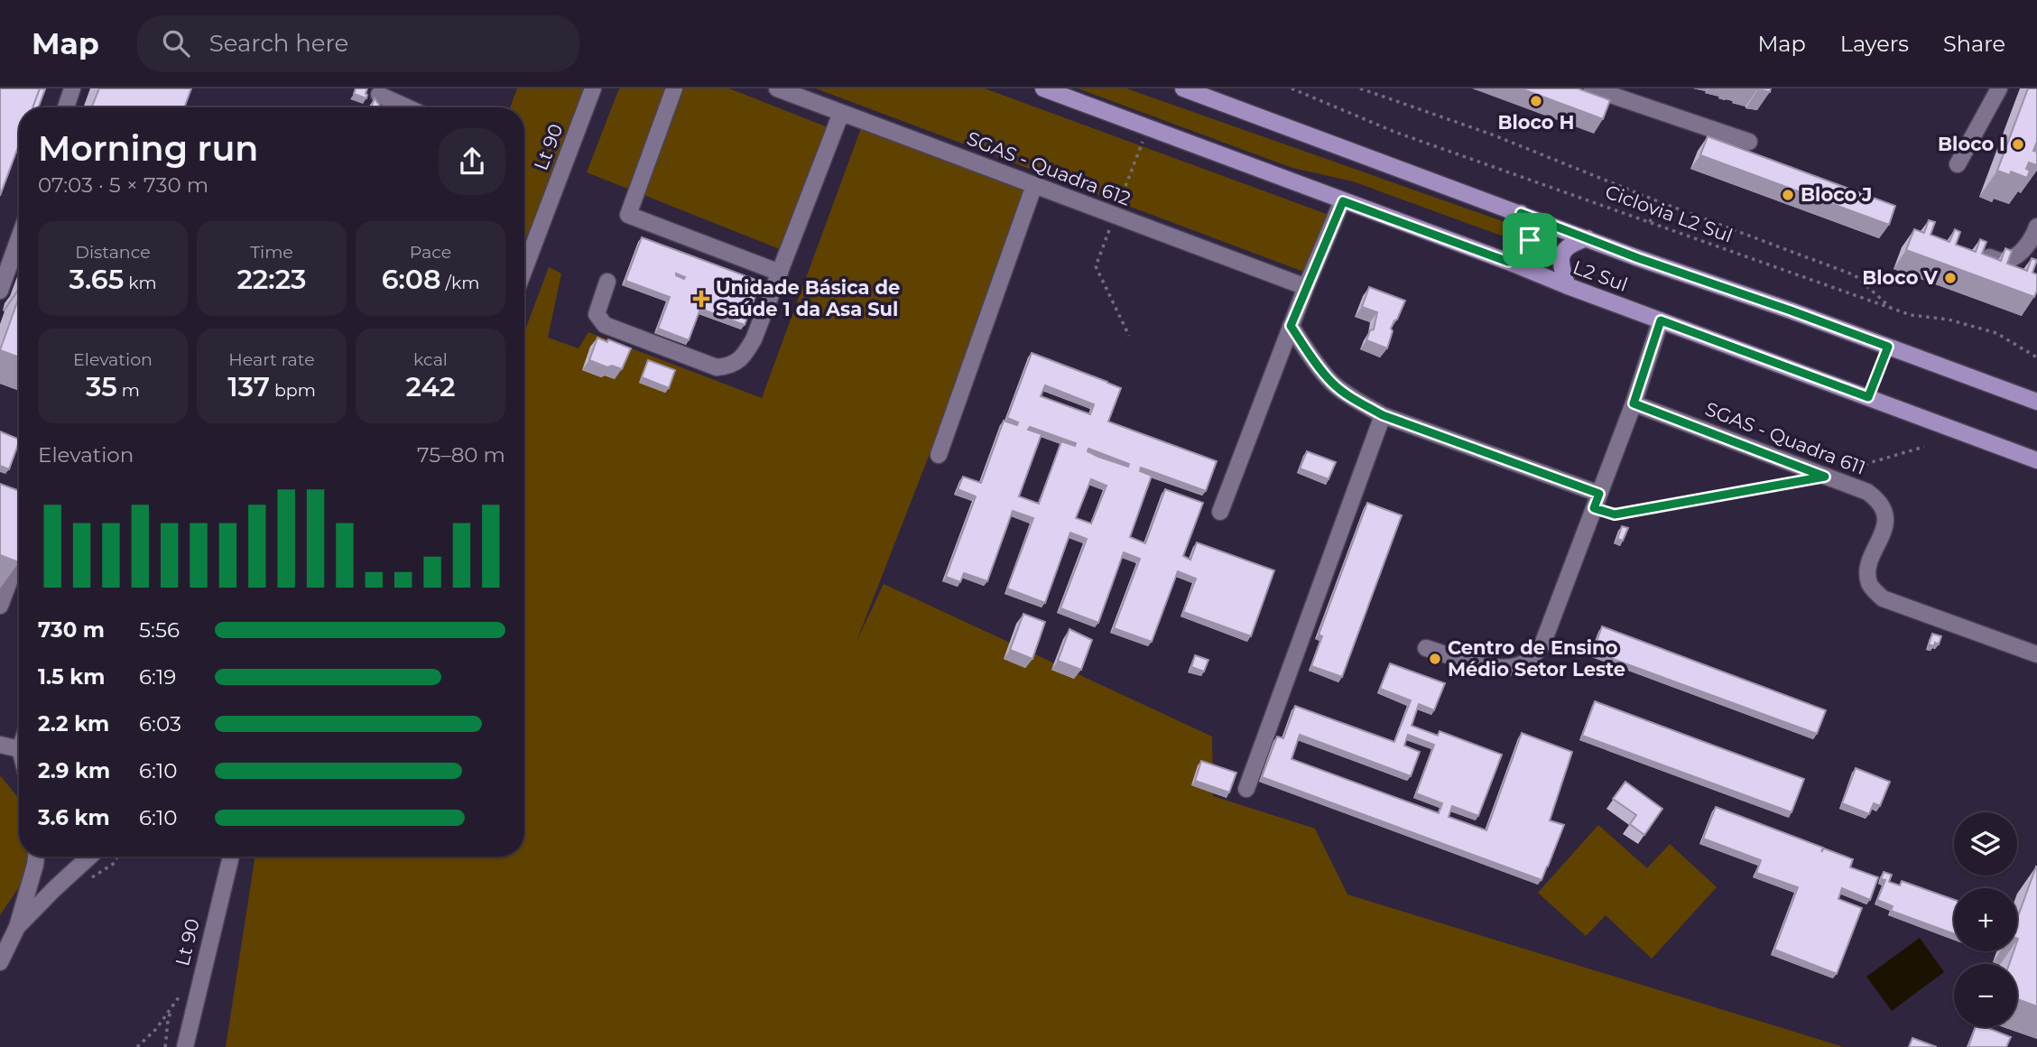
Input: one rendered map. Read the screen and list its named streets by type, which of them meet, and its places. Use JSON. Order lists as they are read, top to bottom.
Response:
{
  "streets": {
    "main road": ["L2 Sul"],
    "street": ["Lt 90", "SGAS - Quadra 612", "SGAS - Quadra 611"],
    "path": ["Ciclovia L2 Sul"]
  },
  "places": {
    "other": [
      "Bloco H",
      "Bloco I",
      "Bloco J",
      "Bloco V",
      "Centro de Ensino Médio Setor Leste"
    ],
    "health": ["Unidade Básica de Saúde 1 da Asa Sul"]
  },
  "page": {
    "header": "Map",
    "search": "Search here",
    "nav": ["Map", "Layers", "Share"],
    "heading": ["Morning run", "07:03 · 5 × 730 m"],
    "stats": [
      ["Distance", "3.65 km"],
      ["Time", "22:23"],
      ["Pace", "6:08 /km"],
      ["Elevation", "35 m"],
      ["Heart rate", "137 bpm"],
      ["kcal", "242"]
    ],
    "chart": ["Elevation", "75–80 m"],
    "list": [
      {
        "name": "730 m",
        "note": "5:56"
      },
      {
        "name": "1.5 km",
        "note": "6:19"
      },
      {
        "name": "2.2 km",
        "note": "6:03"
      },
      {
        "name": "2.9 km",
        "note": "6:10"
      },
      {
        "name": "3.6 km",
        "note": "6:10"
      }
    ],
    "map_buttons": ["+", "−"]
  }
}
